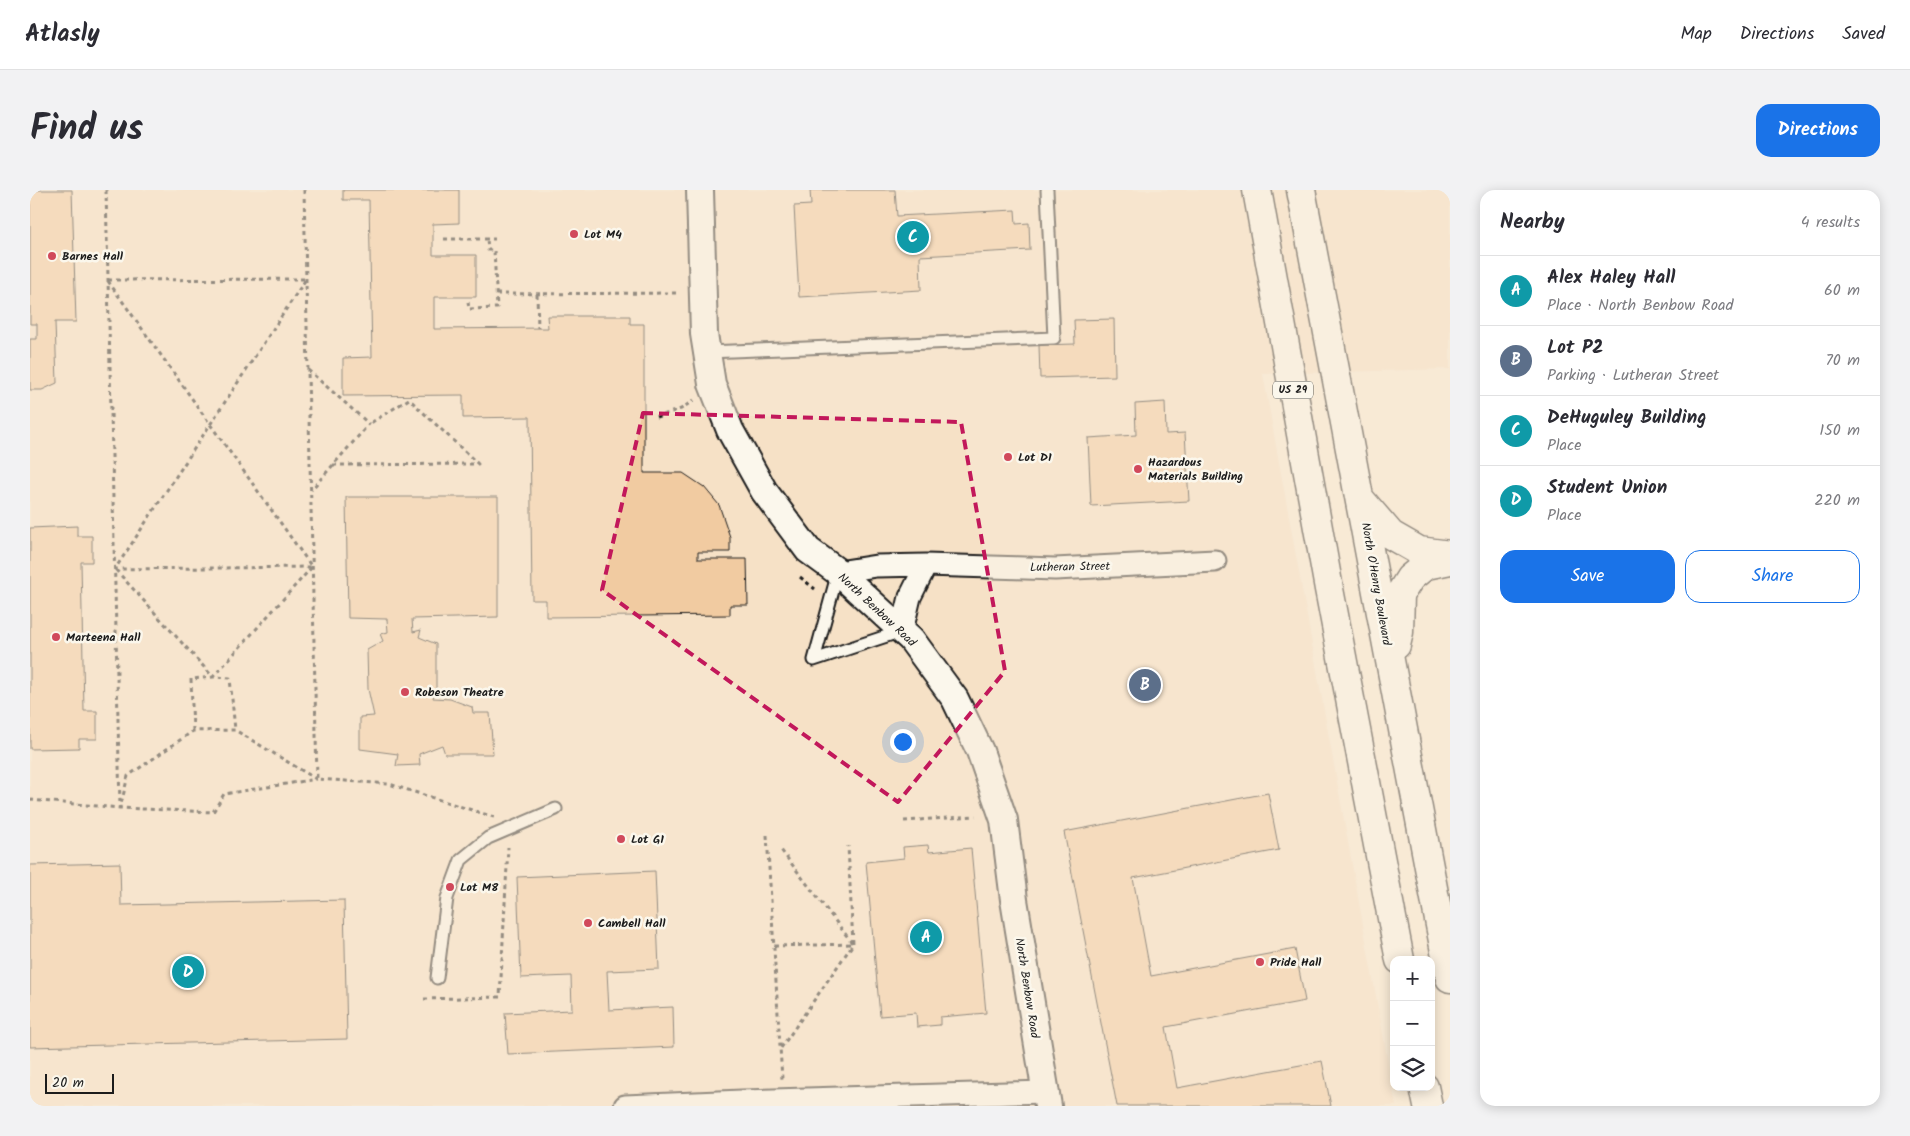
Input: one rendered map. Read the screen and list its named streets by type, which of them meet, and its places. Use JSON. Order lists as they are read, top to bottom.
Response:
{
  "streets": {
    "highway": ["US 29", "North O'Henry Boulevard"],
    "street": ["Lutheran Street", "North Benbow Road"]
  },
  "crossings": [
    ["Lutheran Street", "North Benbow Road"]
  ],
  "places": [
    "Lot M4",
    "Barnes Hall",
    "Lot D1",
    "Hazardous Materials Building",
    "Marteena Hall",
    "Robeson Theatre",
    "Lot G1",
    "Lot M8",
    "Cambell Hall",
    "Pride Hall"
  ],
  "scale_bar": "20 m",
  "page": {
    "header": "Atlasly",
    "nav": ["Map", "Directions", "Saved"],
    "title": "Find us",
    "buttons": [
      "Directions",
      ["Save", "Share"]
    ],
    "heading": ["Nearby", "4 results"],
    "pins": [
      "C",
      "B",
      "A",
      "D"
    ],
    "list": [
      {
        "mark": "A",
        "name": "Alex Haley Hall",
        "note": "Place · North Benbow Road",
        "value": "60 m"
      },
      {
        "mark": "B",
        "name": "Lot P2",
        "note": "Parking · Lutheran Street",
        "value": "70 m"
      },
      {
        "mark": "C",
        "name": "DeHuguley Building",
        "note": "Place",
        "value": "150 m"
      },
      {
        "mark": "D",
        "name": "Student Union",
        "note": "Place",
        "value": "220 m"
      }
    ],
    "map_buttons": ["+", "−"],
    "scale": "20 m"
  }
}
